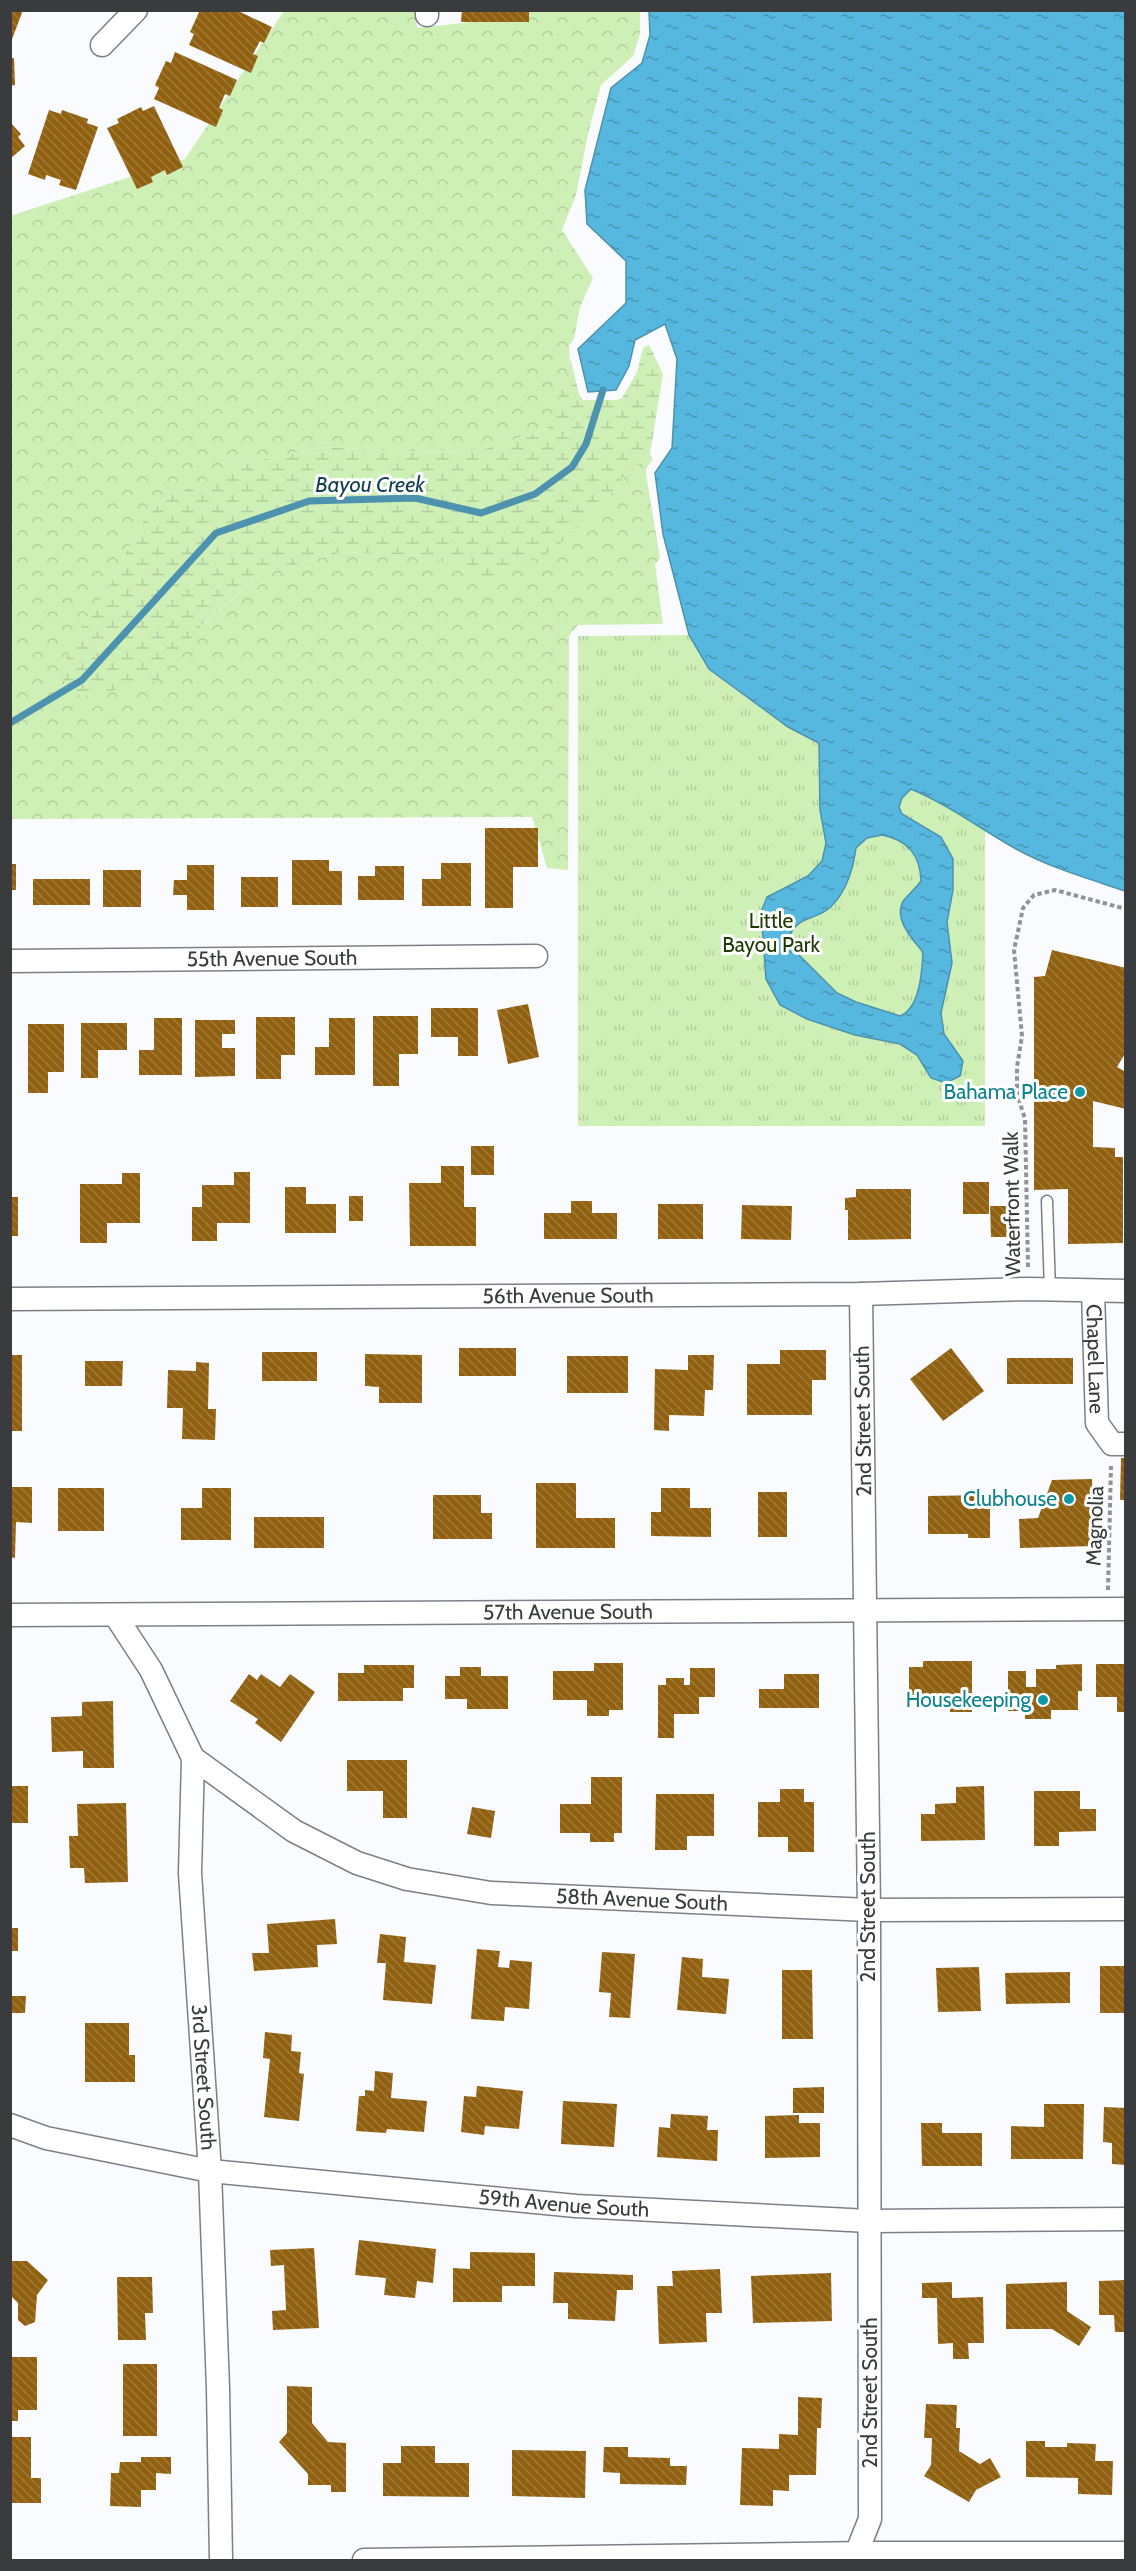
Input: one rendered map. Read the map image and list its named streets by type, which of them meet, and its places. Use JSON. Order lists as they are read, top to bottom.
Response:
{
  "streets": {
    "street": [
      "55th Avenue South",
      "56th Avenue South",
      "Chapel Lane",
      "2nd Street South",
      "57th Avenue South",
      "58th Avenue South",
      "3rd Street South",
      "59th Avenue South"
    ],
    "path": ["Waterfront Walk", "Magnolia"]
  },
  "crossings": [
    ["Waterfront Walk", "56th Avenue South"],
    ["56th Avenue South", "Chapel Lane"],
    ["56th Avenue South", "2nd Street South"],
    ["Chapel Lane", "Magnolia"],
    ["2nd Street South", "57th Avenue South"],
    ["2nd Street South", "58th Avenue South"],
    ["2nd Street South", "59th Avenue South"],
    ["Magnolia", "57th Avenue South"],
    ["57th Avenue South", "3rd Street South"],
    ["58th Avenue South", "3rd Street South"],
    ["3rd Street South", "59th Avenue South"]
  ],
  "water": ["Bayou Creek"],
  "parks": ["Little Bayou Park"],
  "places": ["Bahama Place", "Clubhouse", "Housekeeping"]
}
